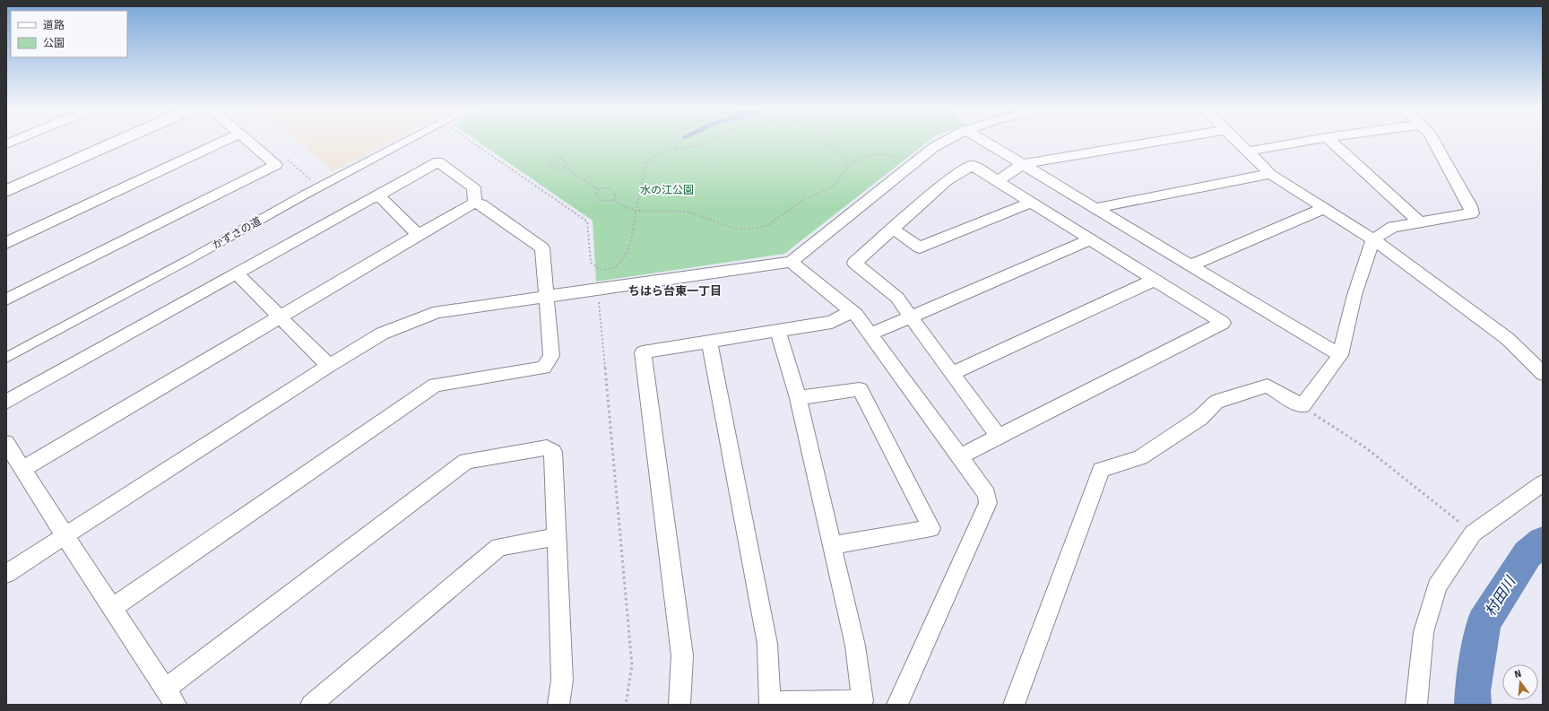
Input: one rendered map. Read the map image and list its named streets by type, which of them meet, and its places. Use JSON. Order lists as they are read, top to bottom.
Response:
{
  "streets": {
    "street": ["かずさの道"]
  },
  "districts": ["ちはら台東一丁目"],
  "water": ["村田川"],
  "parks": ["水の江公園"],
  "legend": ["道路", "公園"],
  "north": "top"
}
